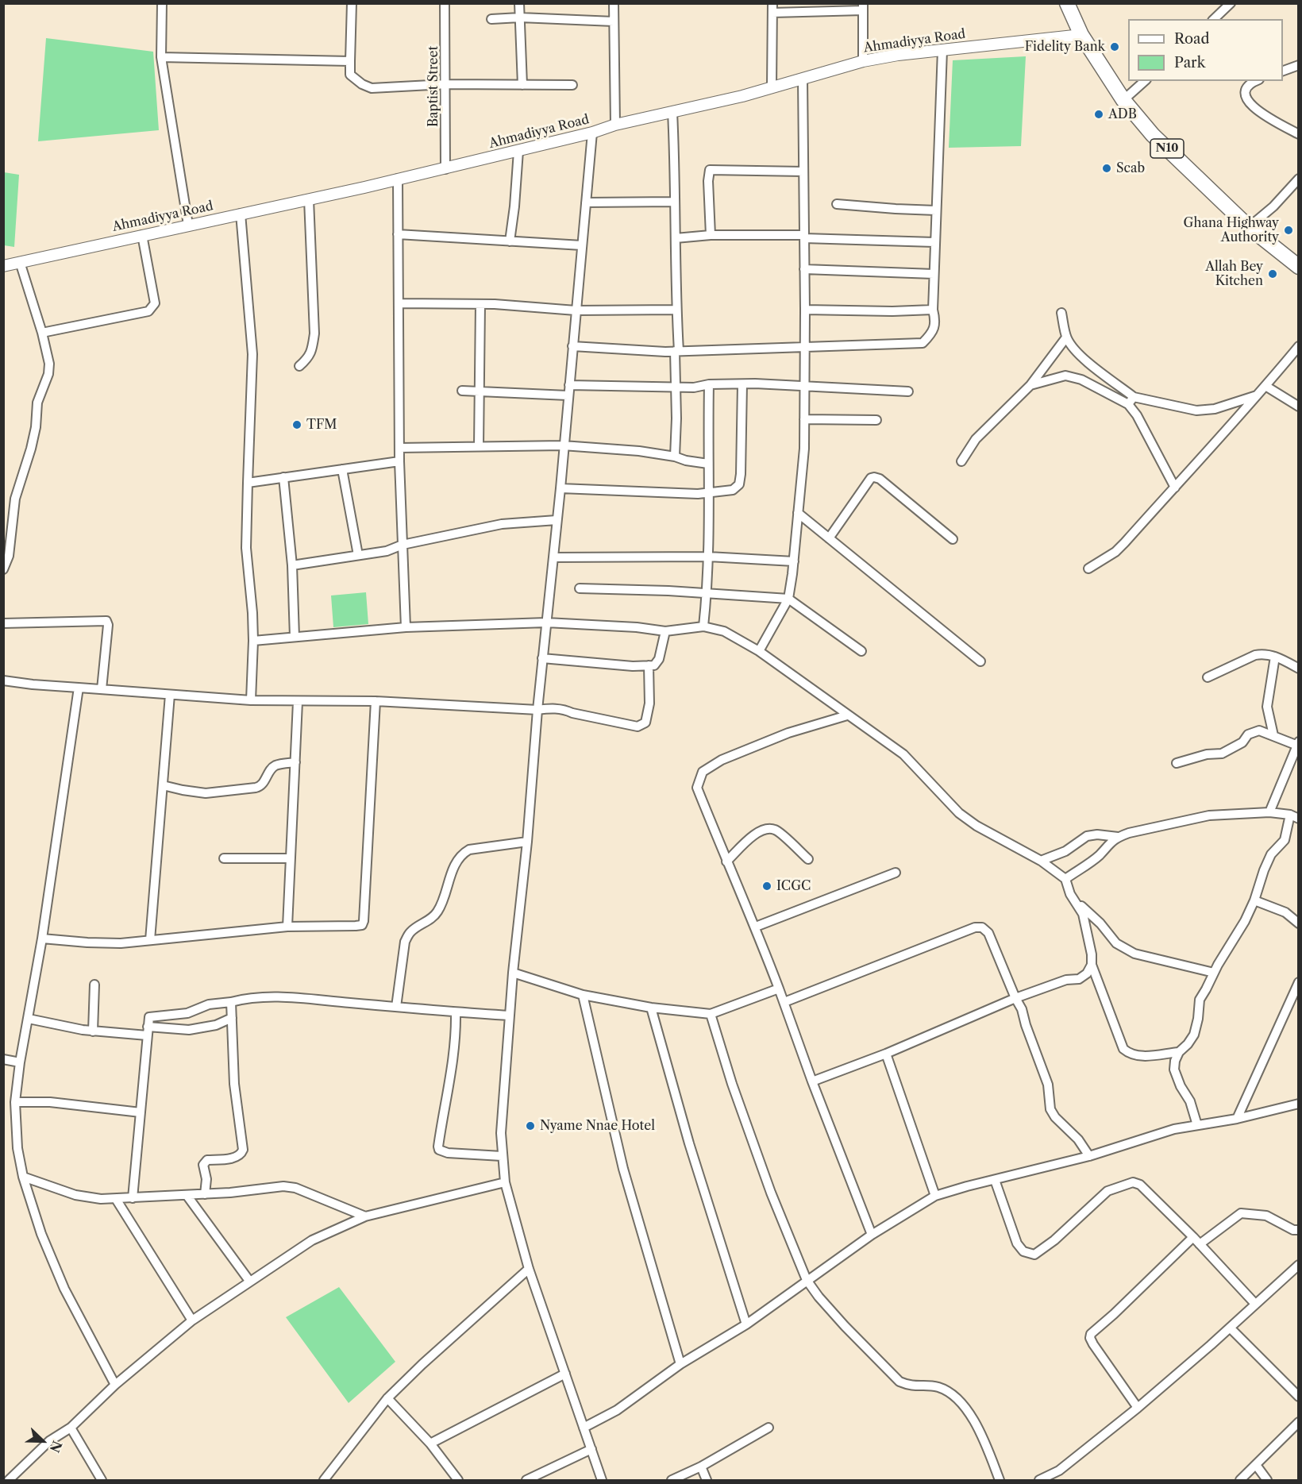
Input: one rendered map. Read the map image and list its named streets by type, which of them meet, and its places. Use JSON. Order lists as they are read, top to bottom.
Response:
{
  "streets": {
    "highway": ["N10"],
    "street": ["Ahmadiyya Road", "Baptist Street"]
  },
  "crossings": [
    ["Ahmadiyya Road", "Baptist Street"],
    ["Ahmadiyya Road", "N10"]
  ],
  "places": [
    "Fidelity Bank",
    "ADB",
    "Scab",
    "Ghana Highway Authority",
    "Allah Bey Kitchen",
    "TFM",
    "ICGC",
    "Nyame Nnae Hotel"
  ],
  "legend": ["Road", "Park"],
  "north": "bottom right"
}
